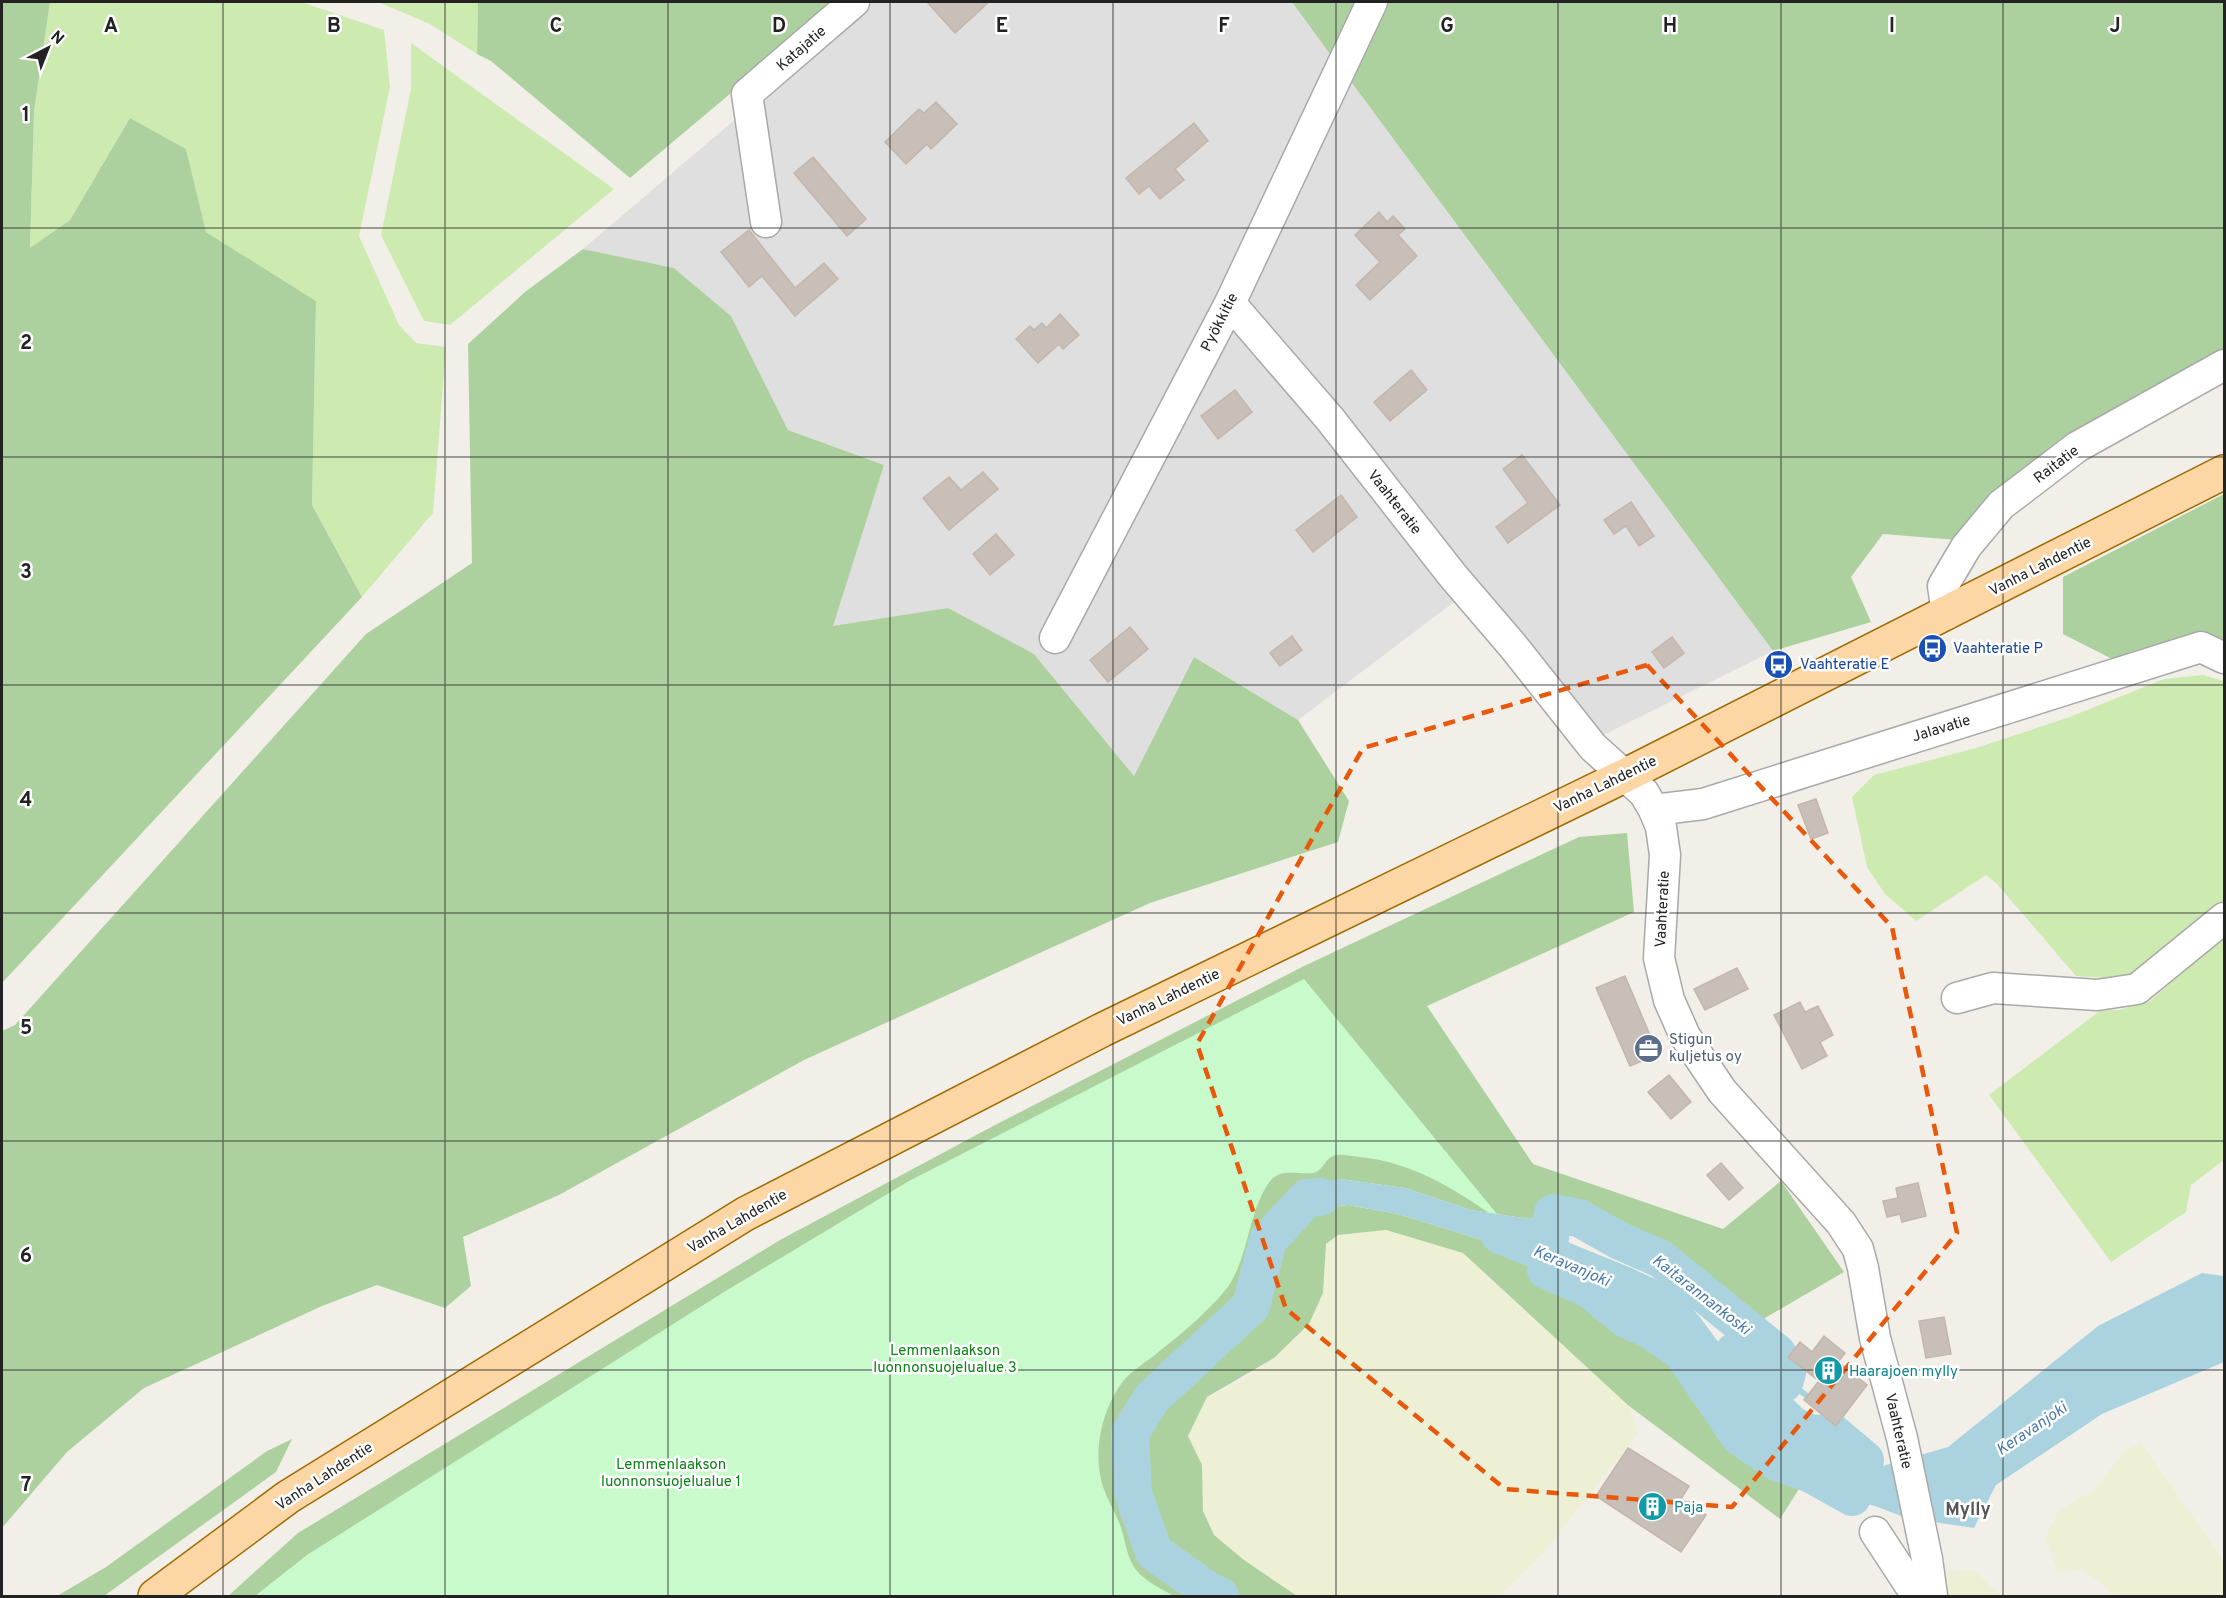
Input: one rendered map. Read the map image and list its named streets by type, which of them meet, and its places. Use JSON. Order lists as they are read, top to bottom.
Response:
{
  "streets": {
    "main road": ["Vanha Lahdentie"],
    "street": [
      "Katajatie",
      "Pyökkitie",
      "Raitatie",
      "Vaahteratie",
      "Jalavatie"
    ]
  },
  "crossings": [
    ["Pyökkitie", "Vaahteratie"],
    ["Raitatie", "Vanha Lahdentie"],
    ["Vaahteratie", "Vanha Lahdentie"],
    ["Vaahteratie", "Jalavatie"]
  ],
  "districts": ["Mylly"],
  "water": ["Keravanjoki", "Kaitarannankoski"],
  "parks": ["Lemmenlaakson luonnonsuojelualue 3", "Lemmenlaakson luonnonsuojelualue 1"],
  "places": {
    "bus stop": ["Vaahteratie P", "Vaahteratie E"],
    "office": ["Stigun kuljetus oy"],
    "building": ["Haarajoen mylly", "Paja"]
  },
  "north": "top right",
  "grid": {
    "columns": [
      "A",
      "B",
      "C",
      "D",
      "E",
      "F",
      "G",
      "H",
      "I",
      "J"
    ],
    "rows": [
      "1",
      "2",
      "3",
      "4",
      "5",
      "6",
      "7"
    ]
  }
}
